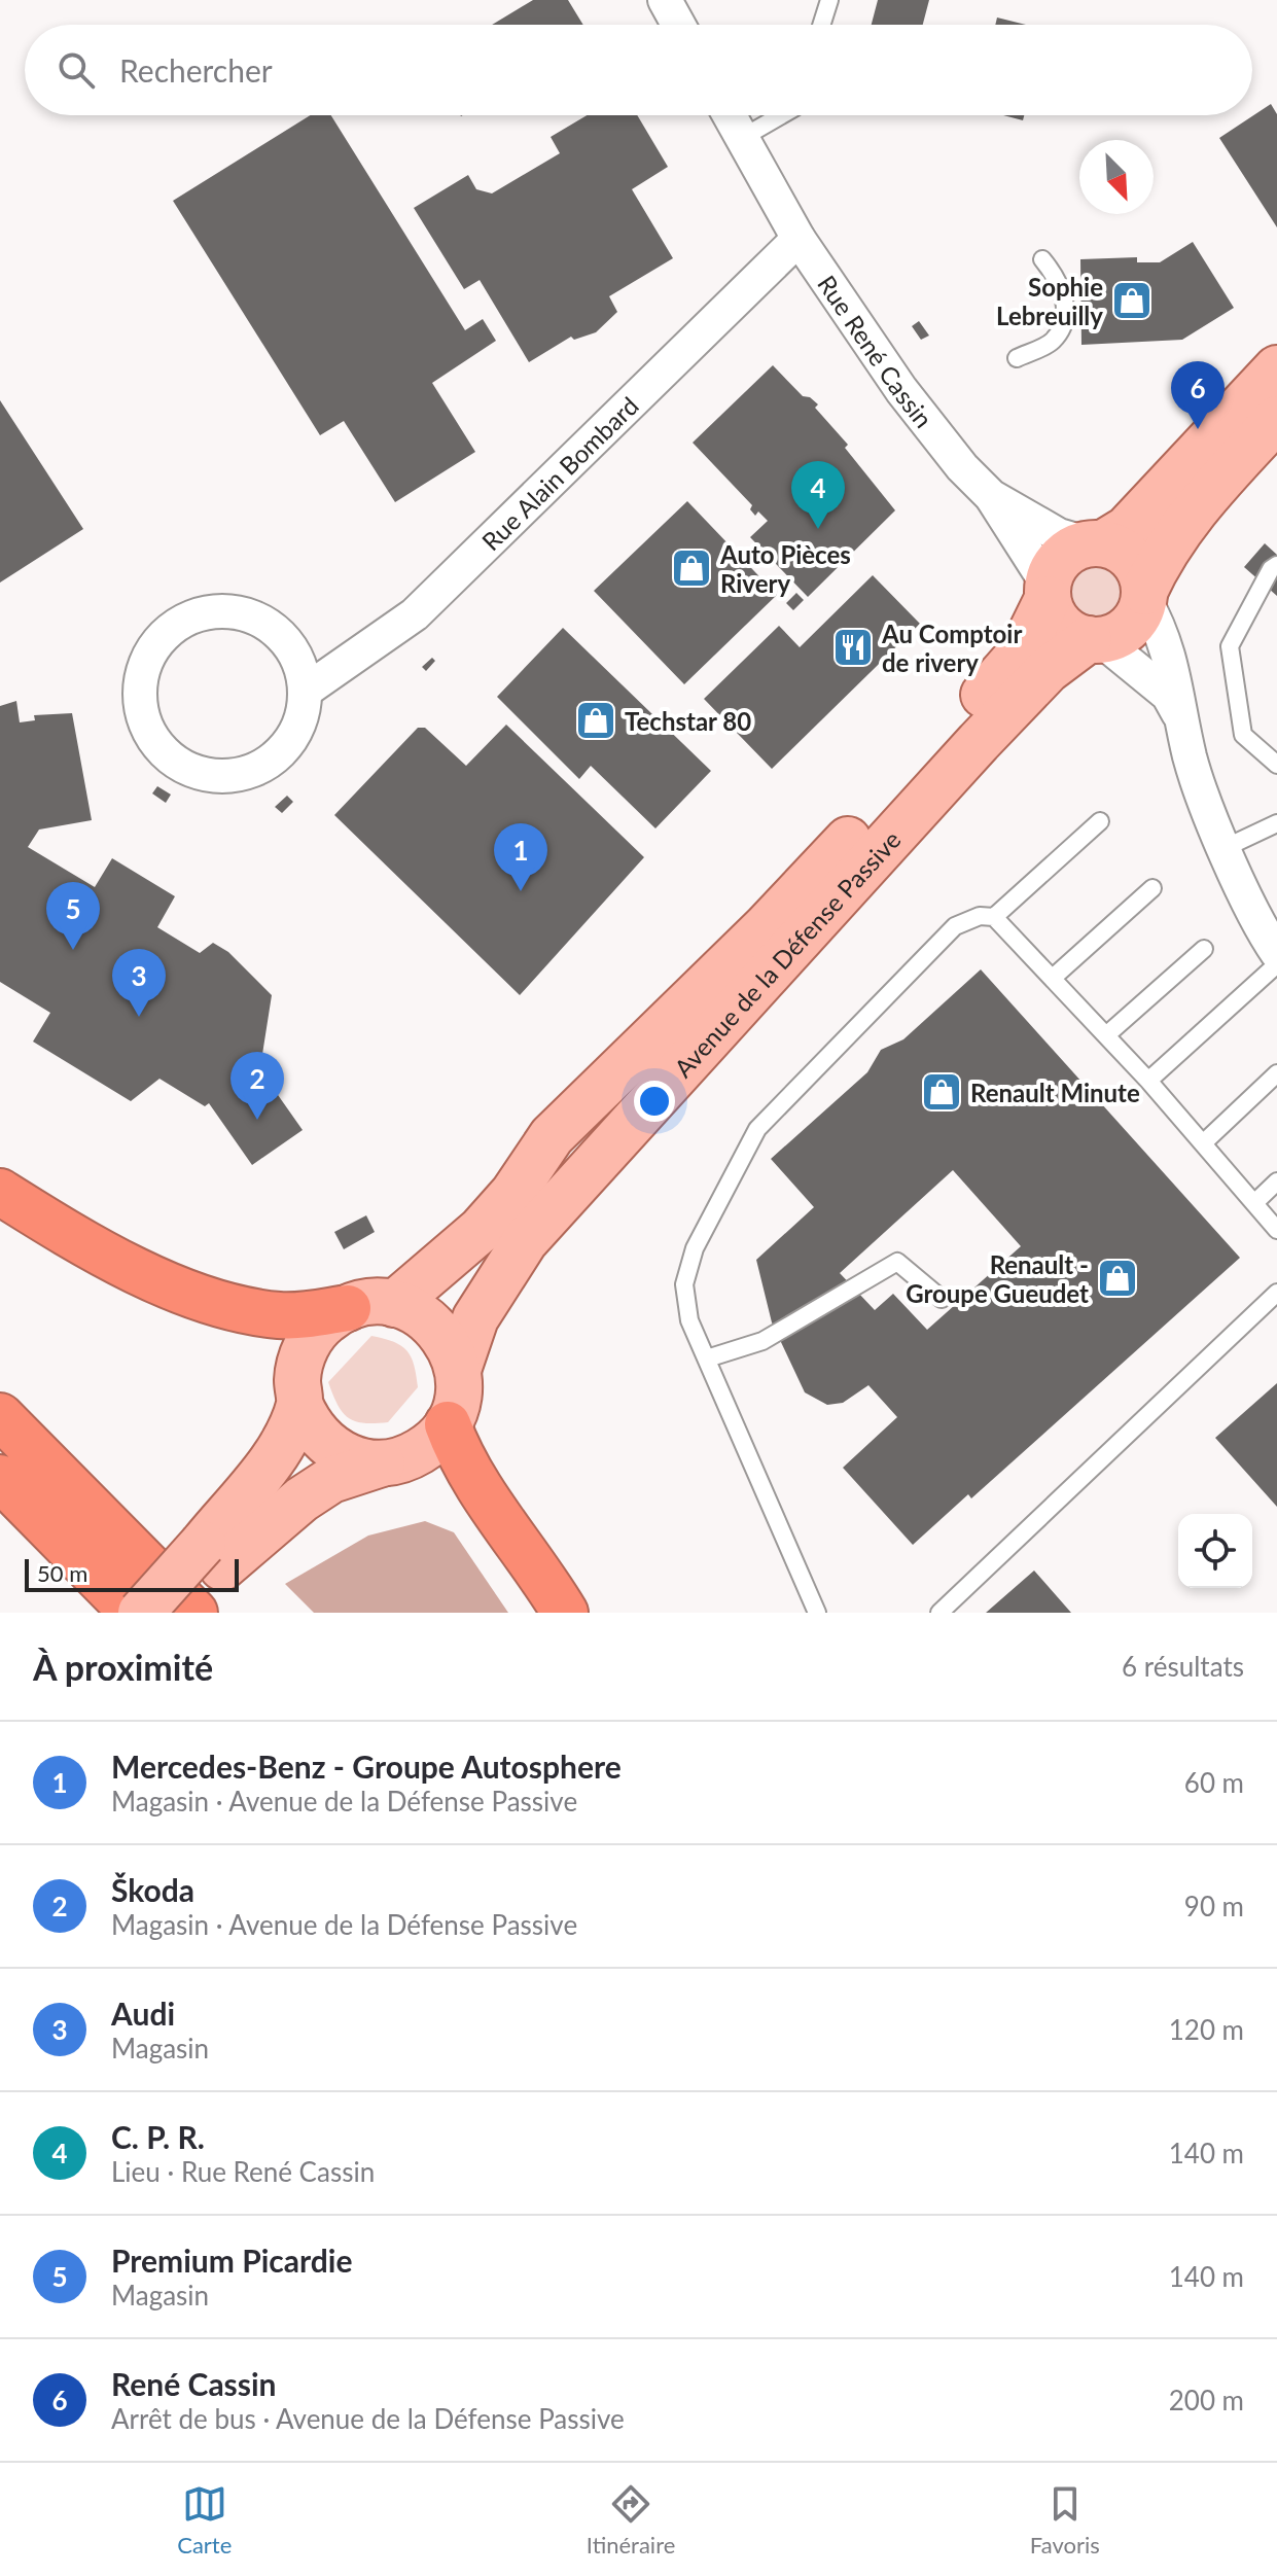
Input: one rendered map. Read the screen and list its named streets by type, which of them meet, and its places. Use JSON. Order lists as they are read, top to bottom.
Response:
{
  "streets": {
    "main road": ["Avenue de la Défense Passive"],
    "street": ["Rue René Cassin", "Rue Alain Bombard"]
  },
  "crossings": [
    ["Rue René Cassin", "Rue Alain Bombard"],
    ["Rue René Cassin", "Avenue de la Défense Passive"]
  ],
  "places": {
    "shop": [
      "Sophie Lebreuilly",
      "Auto Pièces Rivery",
      "Techstar 80",
      "Renault Minute",
      "Renault - Groupe Gueudet"
    ],
    "restaurant": ["Au Comptoir de rivery"]
  },
  "scale_bar": "50 m",
  "north": "bottom right",
  "page": {
    "search": "Rechercher",
    "pins": [
      "6",
      "4",
      "1",
      "5",
      "3",
      "2"
    ],
    "scale": "50 m",
    "heading": ["À proximité", "6 résultats"],
    "list": [
      {
        "mark": "1",
        "name": "Mercedes-Benz - Groupe Autosphere",
        "note": "Magasin · Avenue de la Défense Passive",
        "value": "60 m"
      },
      {
        "mark": "2",
        "name": "Škoda",
        "note": "Magasin · Avenue de la Défense Passive",
        "value": "90 m"
      },
      {
        "mark": "3",
        "name": "Audi",
        "note": "Magasin",
        "value": "120 m"
      },
      {
        "mark": "4",
        "name": "C. P. R.",
        "note": "Lieu · Rue René Cassin",
        "value": "140 m"
      },
      {
        "mark": "5",
        "name": "Premium Picardie",
        "note": "Magasin",
        "value": "140 m"
      },
      {
        "mark": "6",
        "name": "René Cassin",
        "note": "Arrêt de bus · Avenue de la Défense Passive",
        "value": "200 m"
      }
    ],
    "nav": ["Carte", "Itinéraire", "Favoris"]
  }
}
